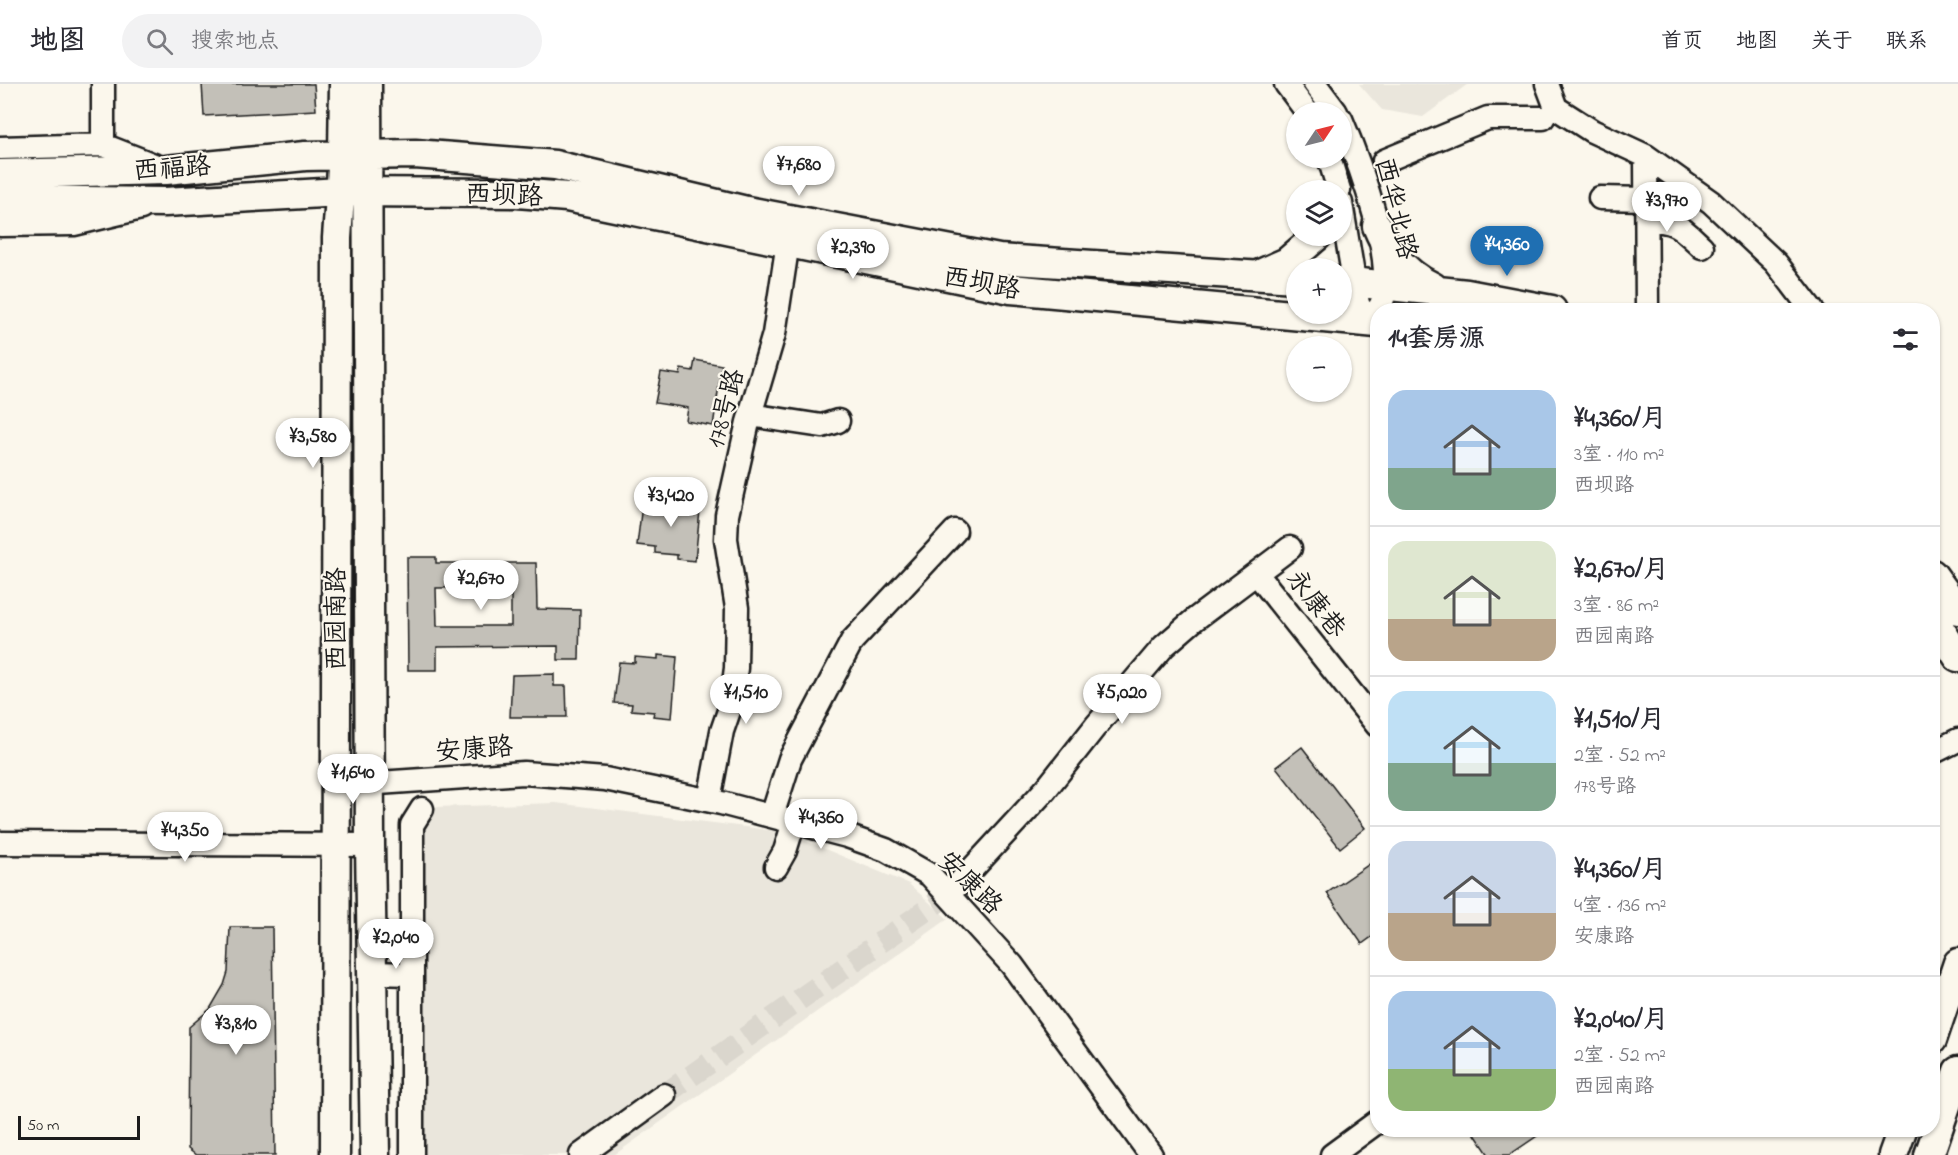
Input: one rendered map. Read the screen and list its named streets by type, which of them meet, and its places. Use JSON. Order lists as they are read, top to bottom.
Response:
{
  "streets": {
    "main road": ["西福路", "西坝路", "西园南路"],
    "street": [
      "西华北路",
      "178号路",
      "永康巷",
      "安康路"
    ]
  },
  "crossings": [
    ["西福路", "西坝路"],
    ["西福路", "西园南路"],
    ["西坝路", "178号路"],
    ["西坝路", "西园南路"],
    ["178号路", "安康路"],
    ["西园南路", "安康路"]
  ],
  "scale_bar": "50 m",
  "north": "top right",
  "page": {
    "header": "地图",
    "search": "搜索地点",
    "nav": [
      "首页",
      "地图",
      "关于",
      "联系"
    ],
    "map_buttons": ["+", "−"],
    "price": [
      "¥7,680",
      "¥3,970",
      "¥4,360",
      "¥2,390",
      "¥3,580",
      "¥3,420",
      "¥2,670",
      "¥1,510",
      "¥5,020",
      "¥1,640",
      "¥4,360",
      "¥4,350",
      "¥2,040",
      "¥3,810"
    ],
    "heading": "14套房源",
    "list": [
      {
        "name": "¥4,360/月",
        "note": "3室 · 110 m² · 西坝路"
      },
      {
        "name": "¥2,670/月",
        "note": "3室 · 86 m² · 西园南路"
      },
      {
        "name": "¥1,510/月",
        "note": "2室 · 52 m² · 178号路"
      },
      {
        "name": "¥4,360/月",
        "note": "4室 · 136 m² · 安康路"
      },
      {
        "name": "¥2,040/月",
        "note": "2室 · 52 m² · 西园南路"
      }
    ],
    "scale": "50 m"
  }
}
